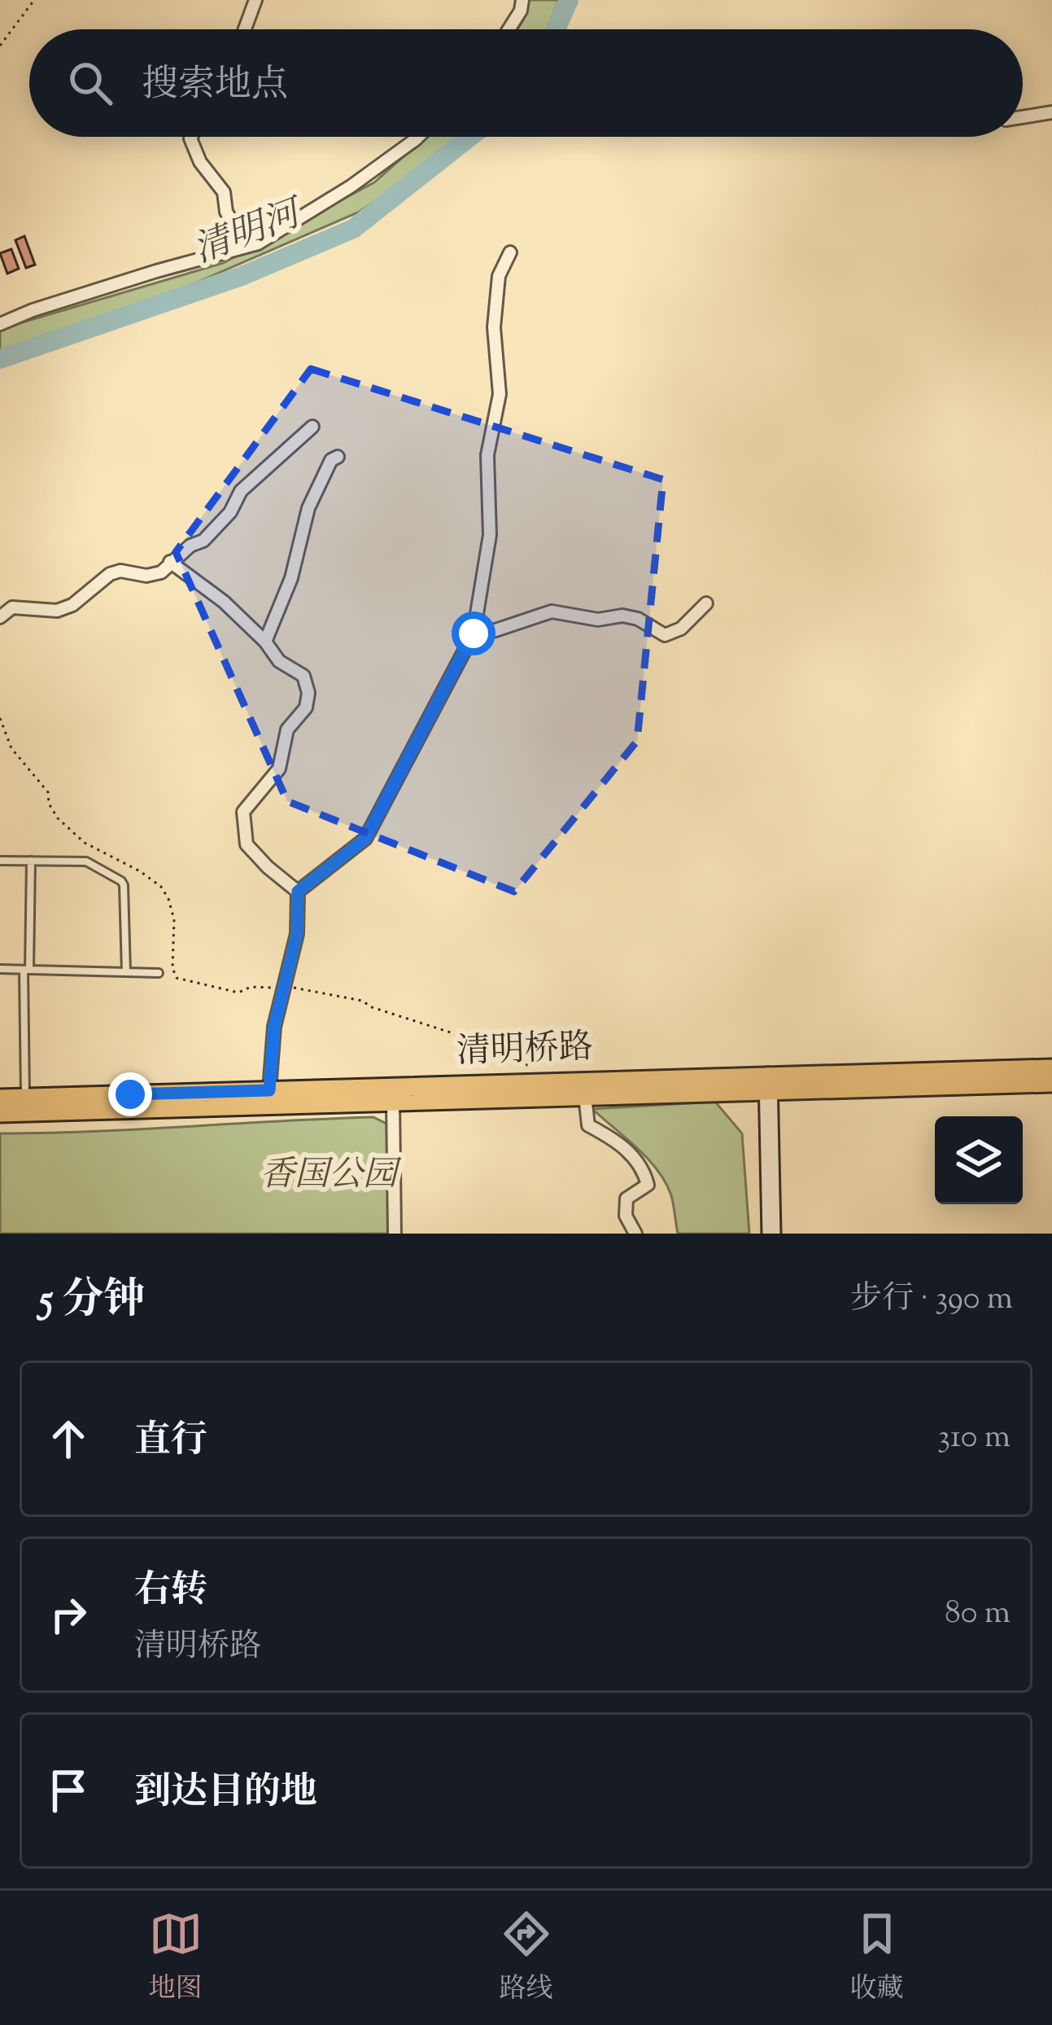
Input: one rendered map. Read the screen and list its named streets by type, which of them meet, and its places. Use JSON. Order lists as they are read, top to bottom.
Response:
{
  "streets": {
    "main road": ["清明桥路"]
  },
  "water": ["清明河"],
  "parks": ["香国公园"],
  "page": {
    "search": "搜索地点",
    "heading": ["5 分钟", "步行 · 390 m"],
    "list": [
      ["直行", "310 m"],
      ["右转", "清明桥路", "80 m"],
      "到达目的地"
    ],
    "nav": ["地图", "路线", "收藏"]
  }
}
